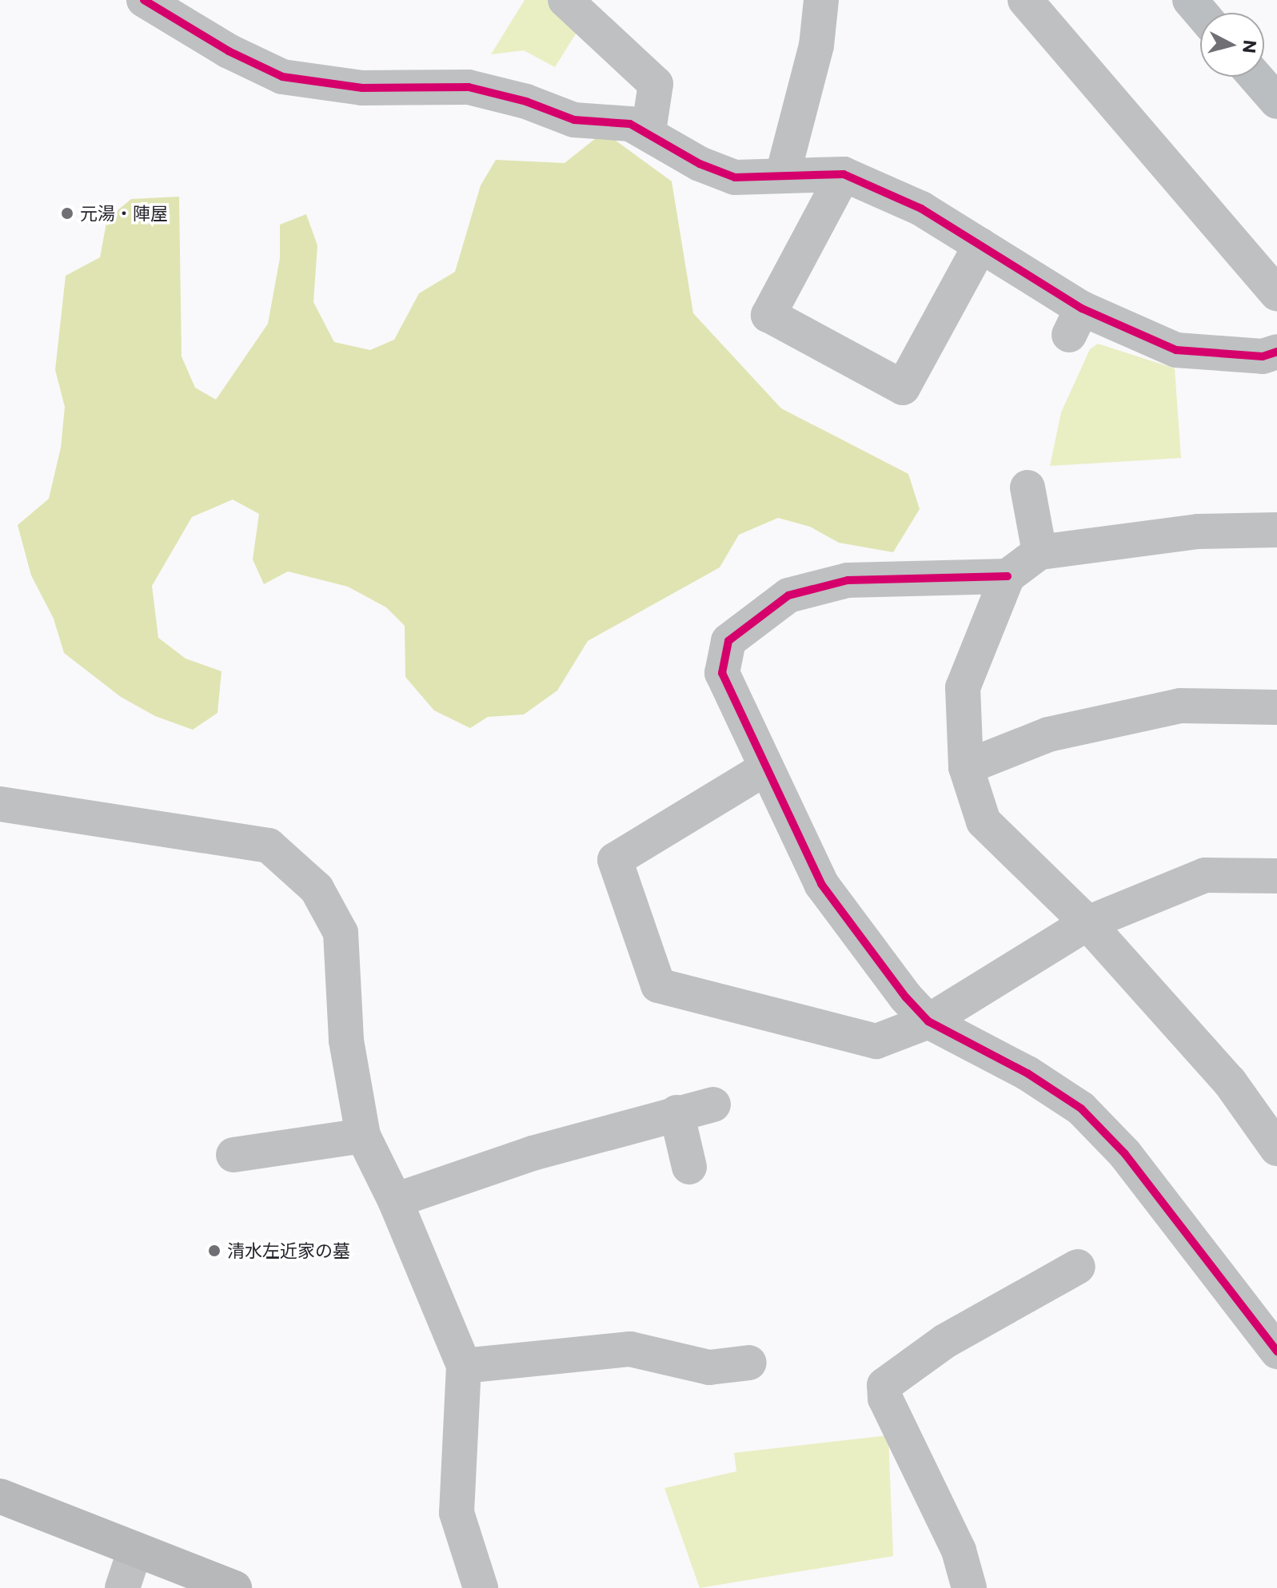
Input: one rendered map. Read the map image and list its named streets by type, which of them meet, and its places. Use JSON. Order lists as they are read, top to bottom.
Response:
{
  "places": ["元湯・陣屋", "清水左近家の墓"],
  "north": "right"
}
